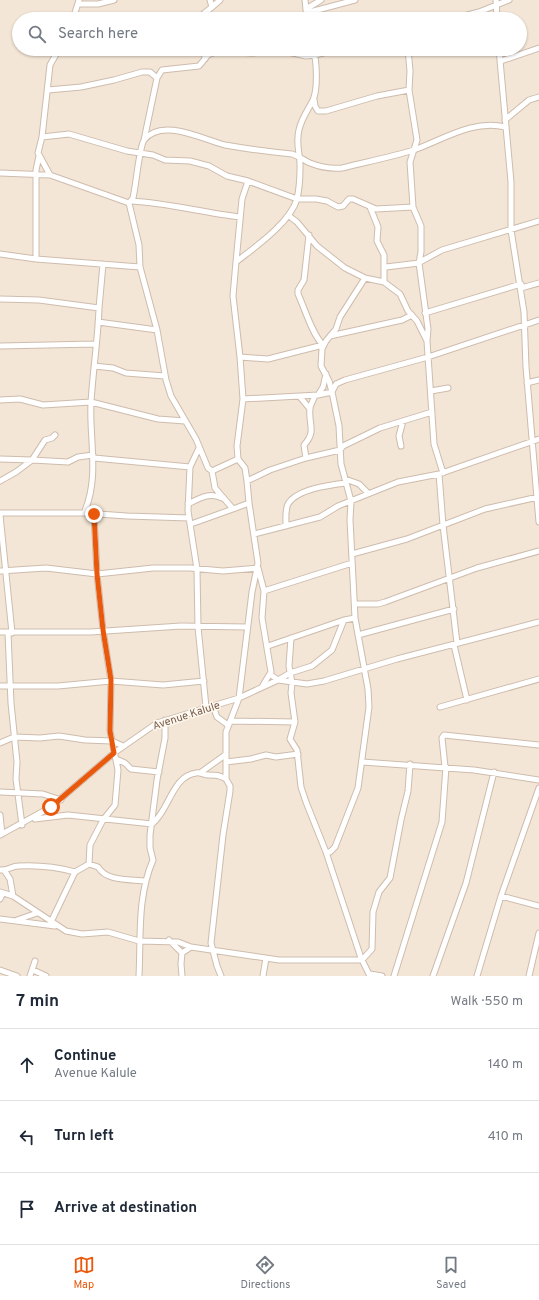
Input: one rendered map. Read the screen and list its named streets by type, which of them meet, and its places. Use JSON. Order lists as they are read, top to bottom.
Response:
{
  "streets": {
    "street": ["Avenue Kalule"]
  },
  "page": {
    "search": "Search here",
    "heading": ["7 min", "Walk · 550 m"],
    "list": [
      ["Continue", "Avenue Kalule", "140 m"],
      ["Turn left", "410 m"],
      "Arrive at destination"
    ],
    "nav": ["Map", "Directions", "Saved"]
  }
}
